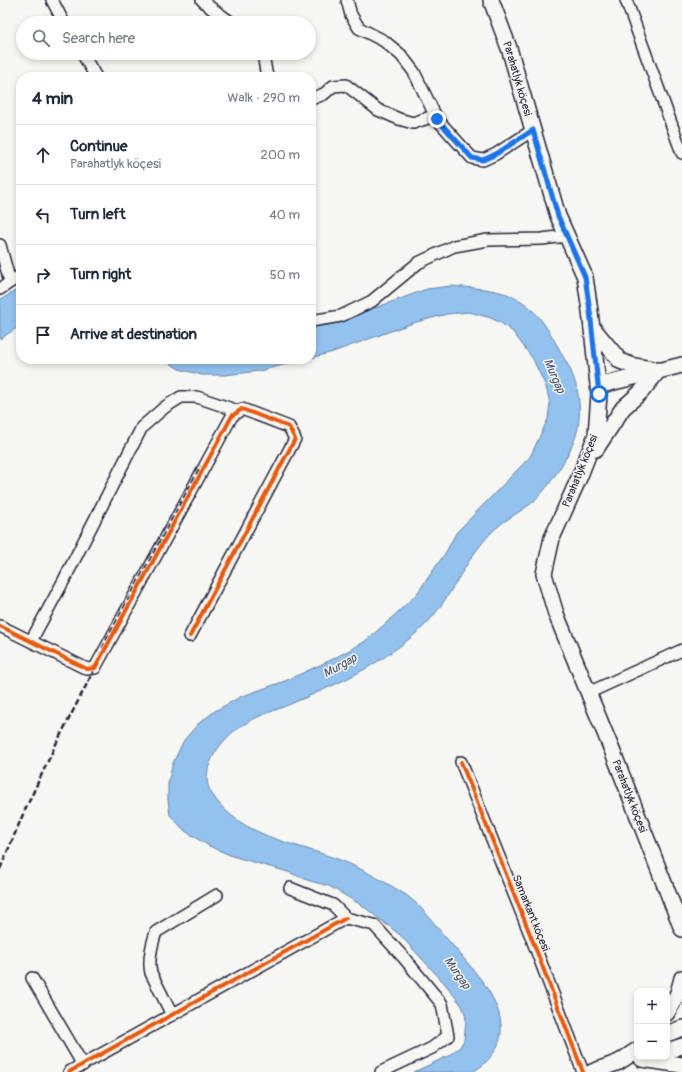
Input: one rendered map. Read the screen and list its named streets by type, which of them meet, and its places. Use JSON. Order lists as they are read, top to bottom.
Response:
{
  "streets": {
    "main road": ["Parahatlyk köçesi"],
    "street": ["Samarkant köçesi"]
  },
  "water": ["Murgap"],
  "page": {
    "search": "Search here",
    "heading": ["4 min", "Walk · 290 m"],
    "list": [
      ["Continue", "Parahatlyk köçesi", "200 m"],
      ["Turn left", "40 m"],
      ["Turn right", "50 m"],
      "Arrive at destination"
    ],
    "map_buttons": ["+", "−"]
  }
}
